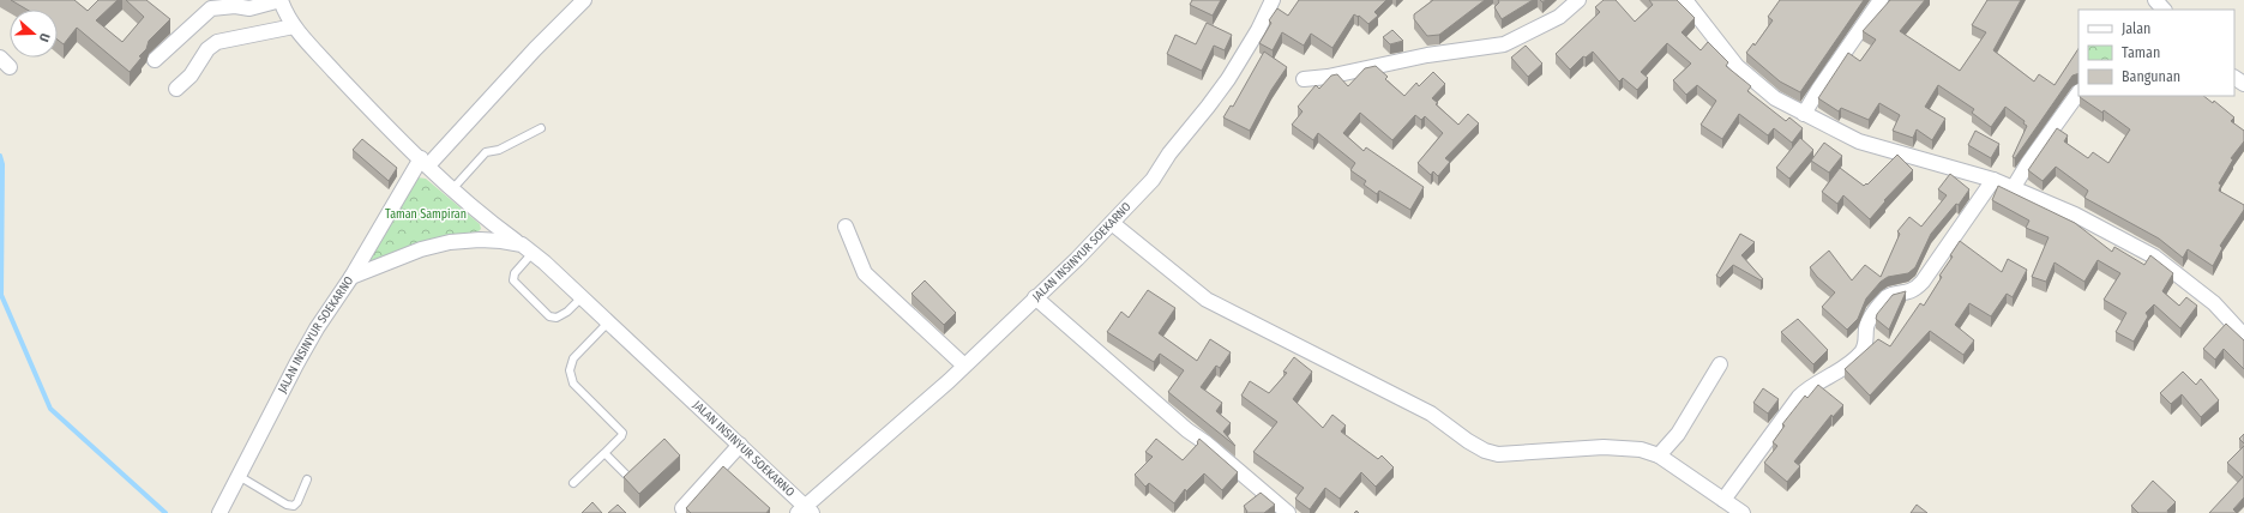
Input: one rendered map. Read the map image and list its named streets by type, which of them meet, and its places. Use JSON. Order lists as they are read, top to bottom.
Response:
{
  "streets": {
    "street": ["JALAN INSINYUR SOEKARNO"]
  },
  "parks": ["Taman Sampiran"],
  "legend": ["Jalan", "Taman", "Bangunan"],
  "north": "right"
}
